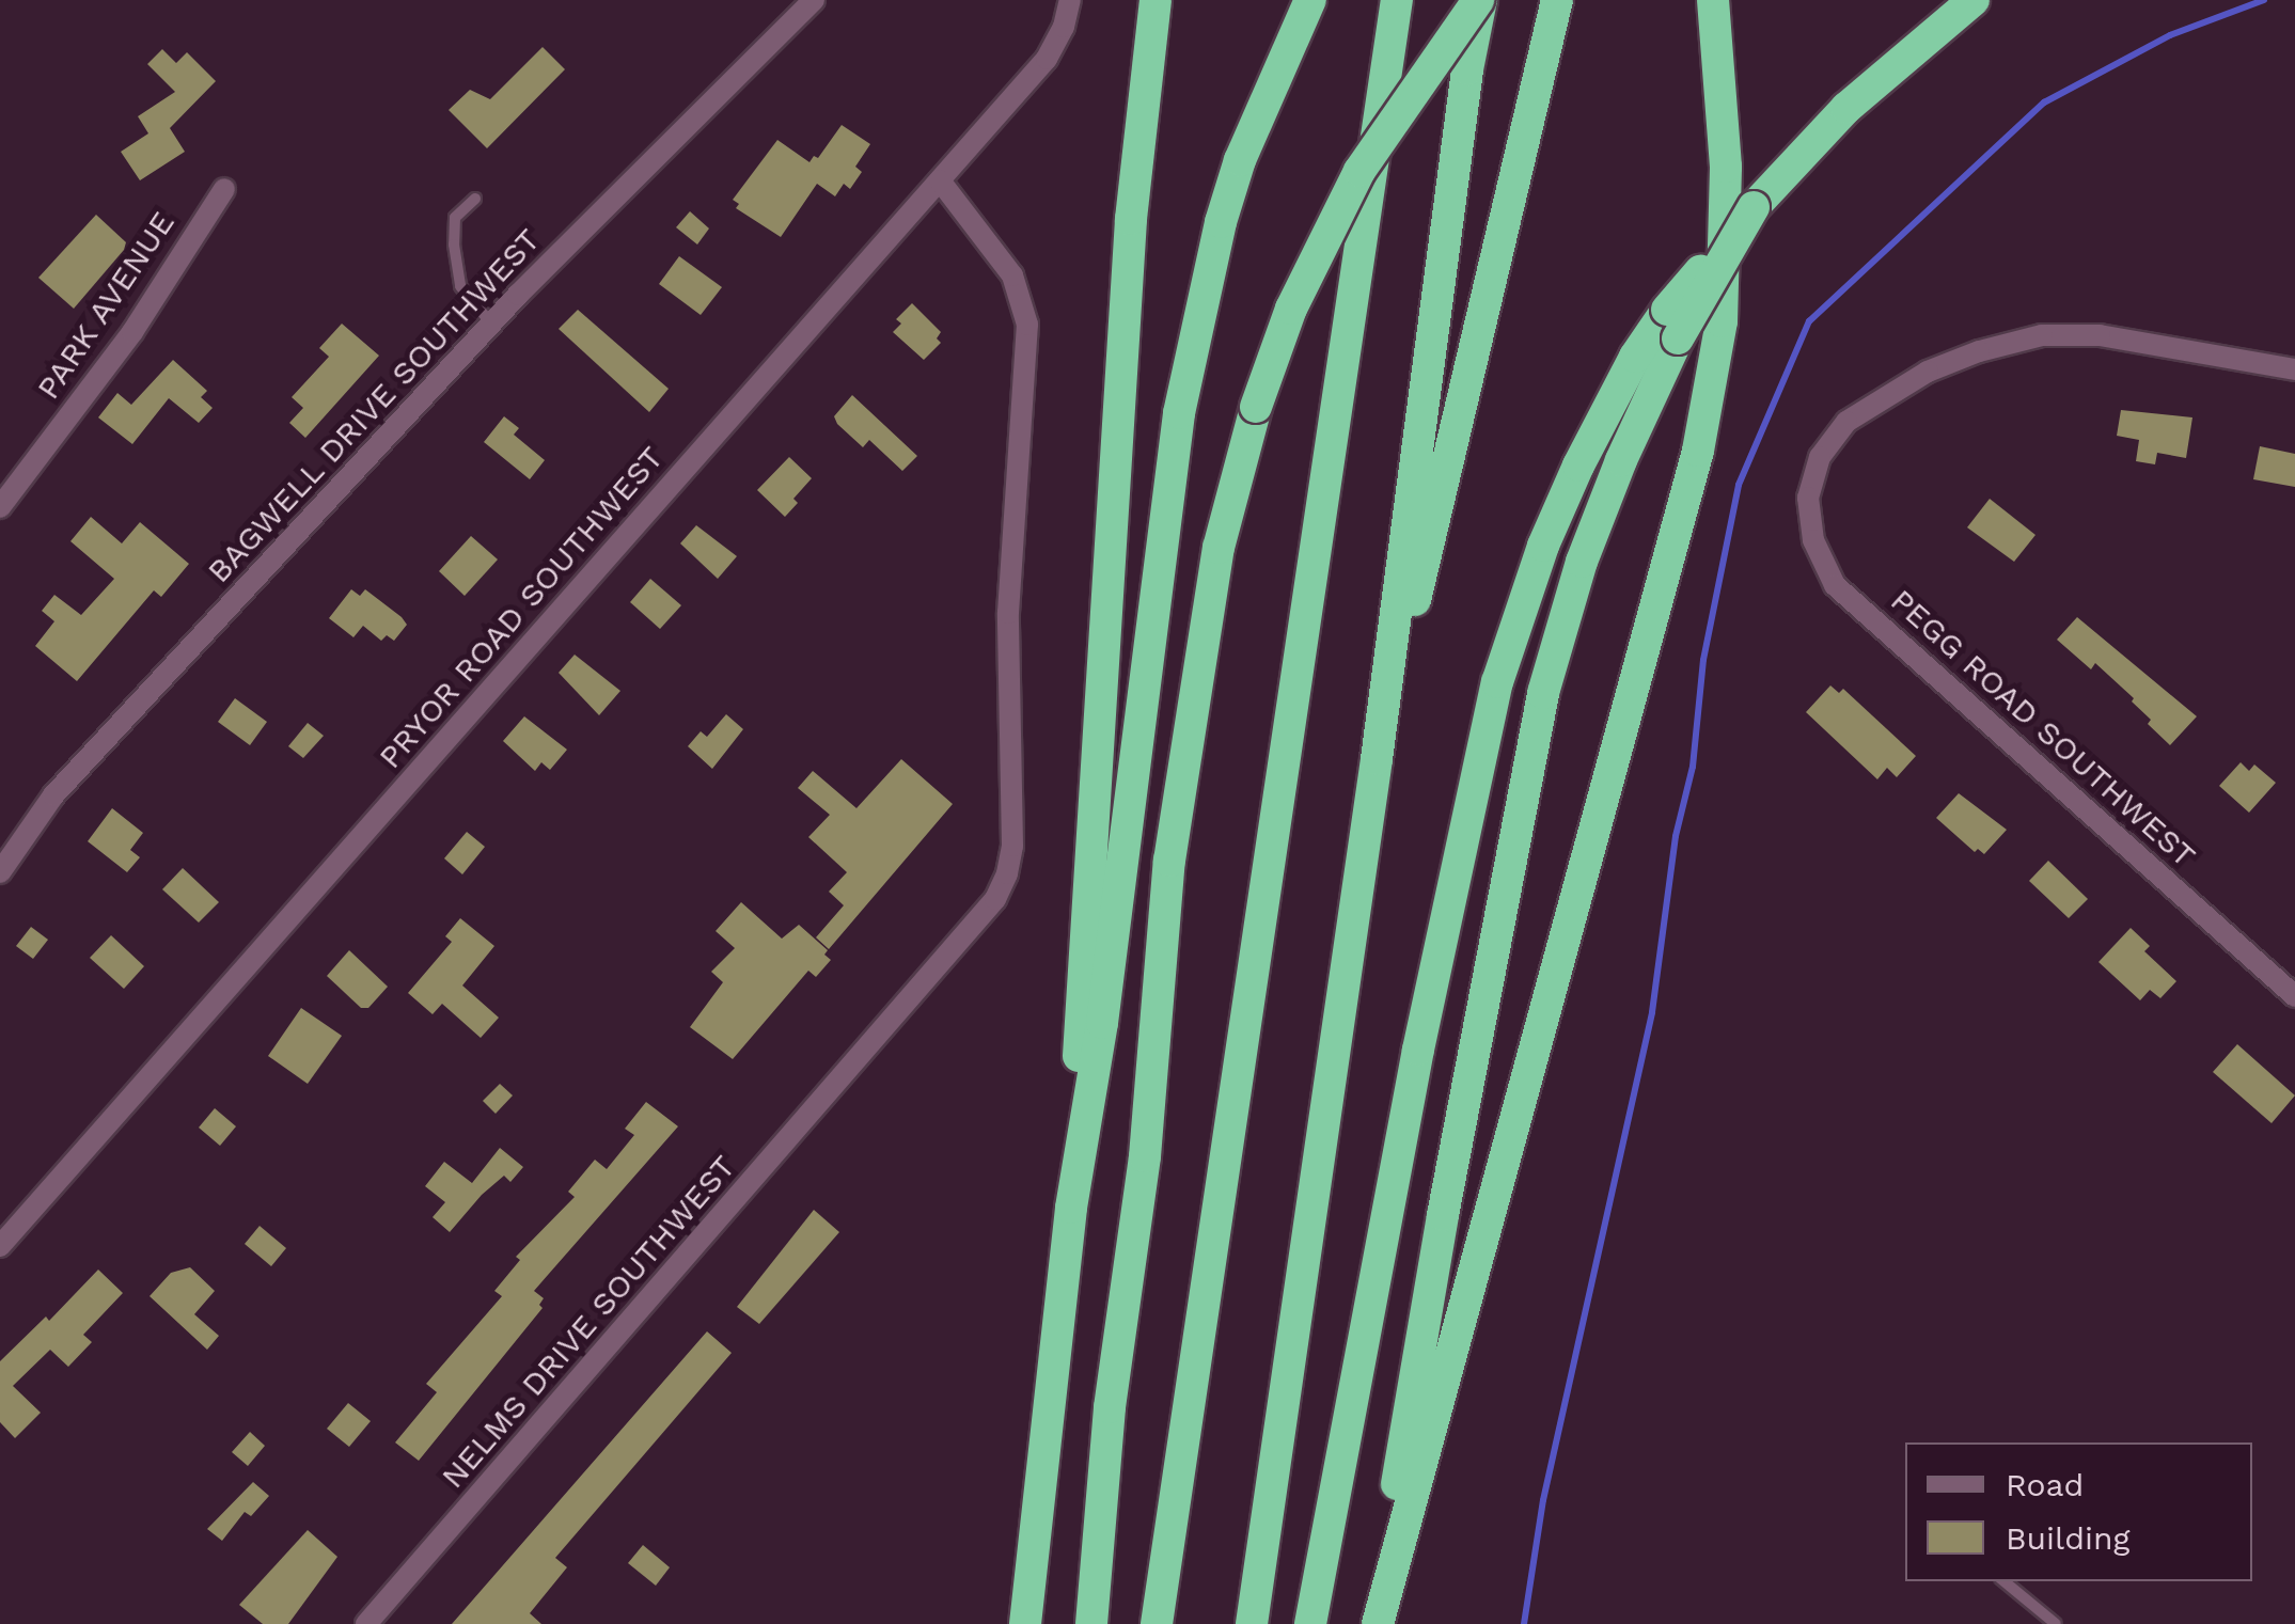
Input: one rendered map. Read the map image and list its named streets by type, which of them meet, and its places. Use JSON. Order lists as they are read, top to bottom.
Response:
{
  "streets": {
    "street": [
      "PARK AVENUE",
      "BAGWELL DRIVE SOUTHWEST",
      "PRYOR ROAD SOUTHWEST",
      "PEGG ROAD SOUTHWEST",
      "NELMS DRIVE SOUTHWEST"
    ]
  },
  "crossings": [
    ["PRYOR ROAD SOUTHWEST", "NELMS DRIVE SOUTHWEST"]
  ],
  "legend": ["Road", "Building"]
}
